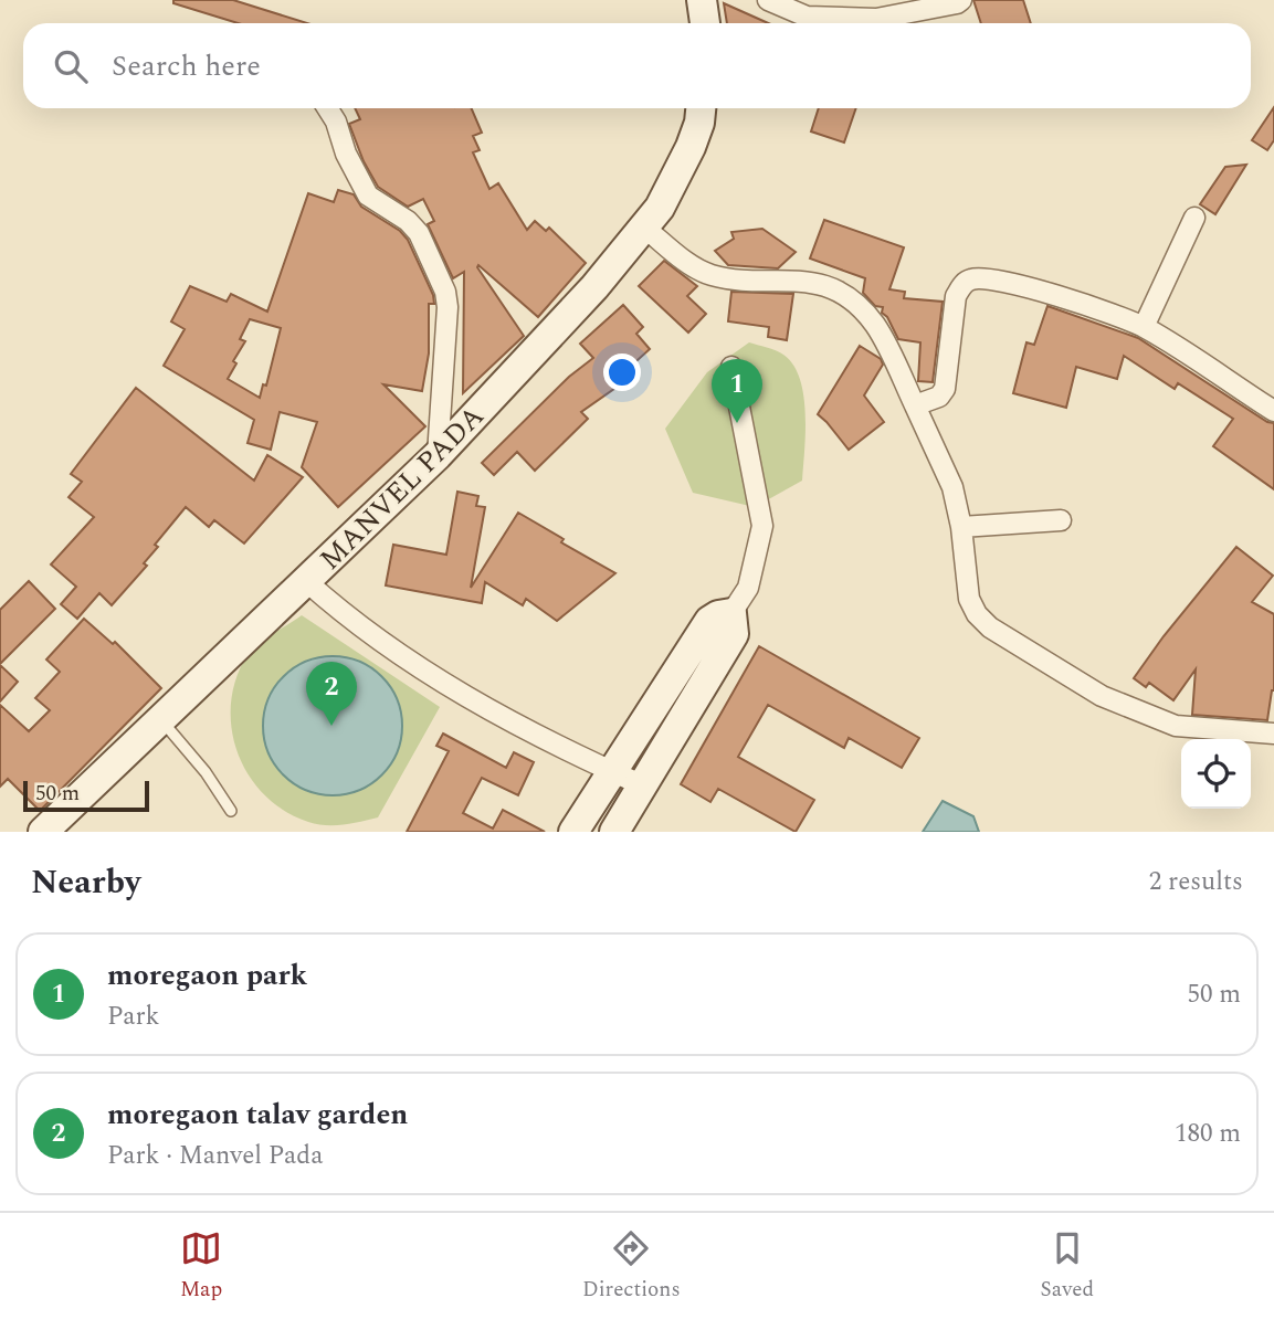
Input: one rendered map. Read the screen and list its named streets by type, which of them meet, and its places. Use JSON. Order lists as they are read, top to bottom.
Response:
{
  "streets": {
    "main road": ["MANVEL PADA"]
  },
  "scale_bar": "50 m",
  "page": {
    "search": "Search here",
    "pins": ["1", "2"],
    "scale": "50 m",
    "heading": ["Nearby", "2 results"],
    "list": [
      {
        "mark": "1",
        "name": "moregaon park",
        "note": "Park",
        "value": "50 m"
      },
      {
        "mark": "2",
        "name": "moregaon talav garden",
        "note": "Park · Manvel Pada",
        "value": "180 m"
      }
    ],
    "nav": ["Map", "Directions", "Saved"]
  }
}
